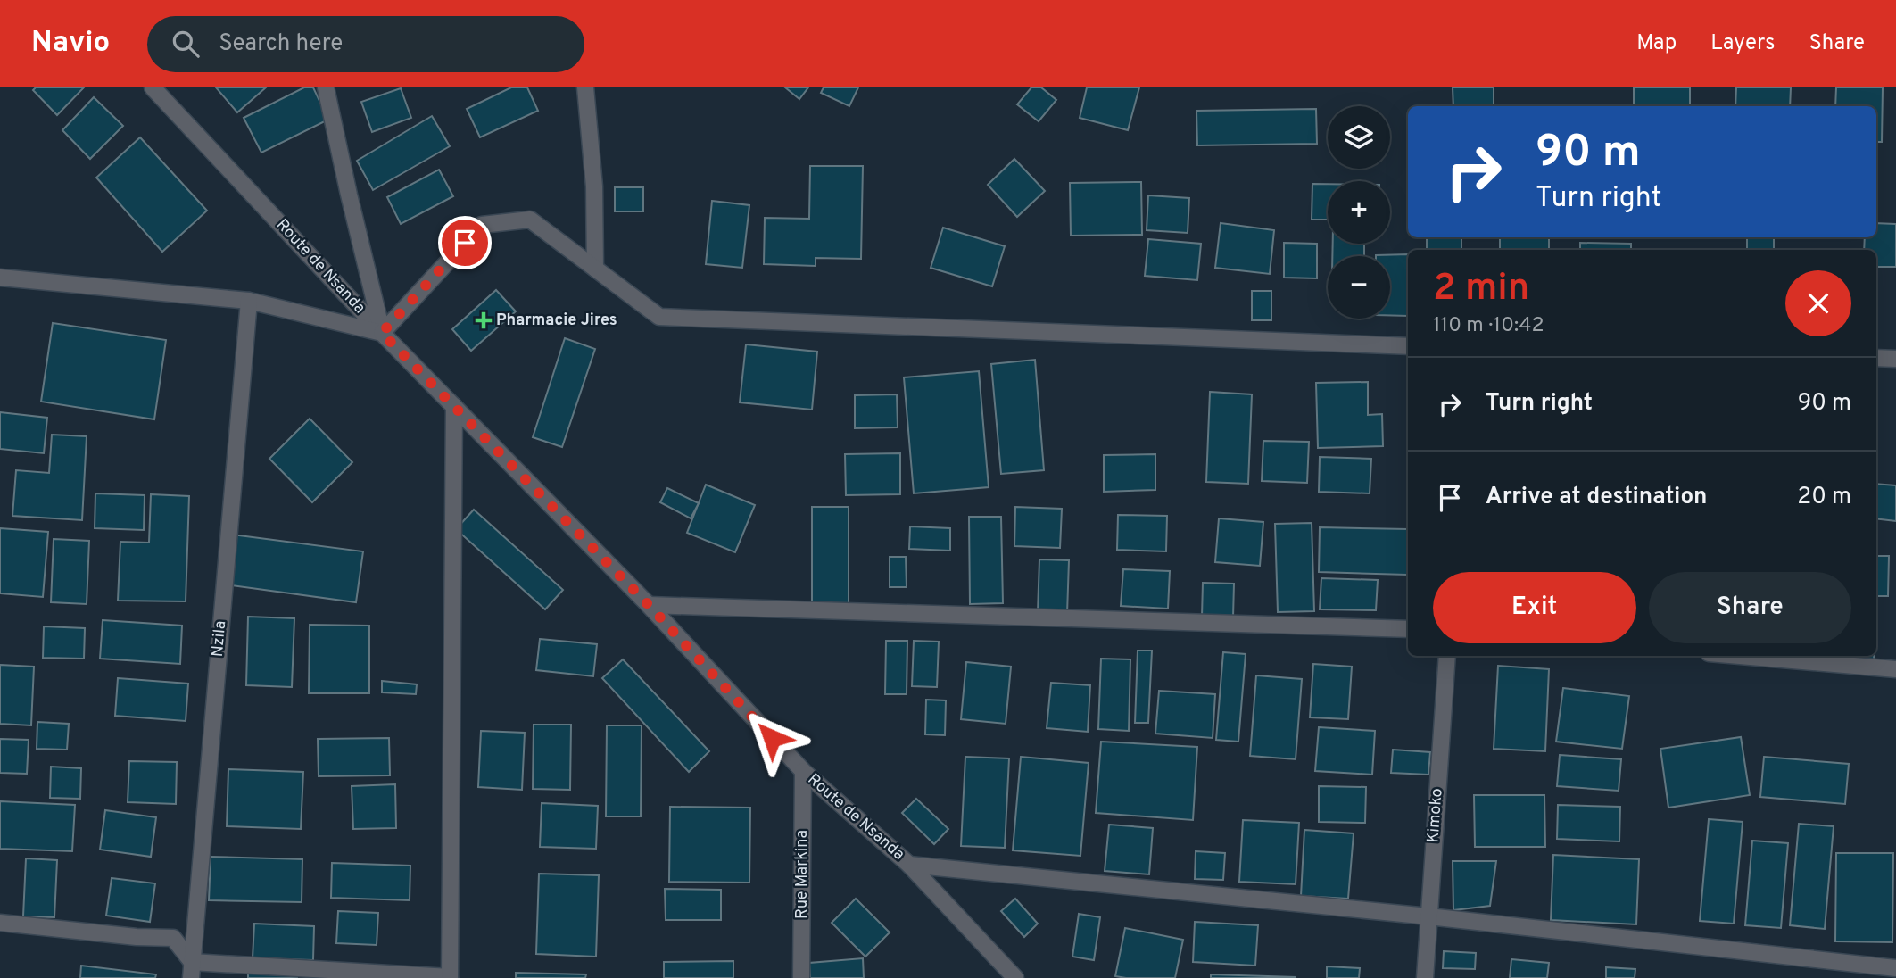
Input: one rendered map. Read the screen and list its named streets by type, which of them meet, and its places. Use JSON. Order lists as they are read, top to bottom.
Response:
{
  "streets": {
    "street": [
      "Route de Nsanda",
      "Nzila",
      "Kimoko",
      "Rue Markina"
    ]
  },
  "crossings": [
    ["Route de Nsanda", "Rue Markina"]
  ],
  "places": {
    "health": ["Pharmacie Jires"]
  },
  "page": {
    "header": "Navio",
    "search": "Search here",
    "nav": ["Map", "Layers", "Share"],
    "map_buttons": ["+", "−"],
    "turn": ["90 m", "Turn right"],
    "heading": ["2 min", "110 m · 10:42"],
    "list": [
      {
        "name": "Turn right",
        "value": "90 m"
      },
      {
        "name": "Arrive at destination",
        "value": "20 m"
      }
    ],
    "buttons": ["Exit", "Share"]
  }
}
